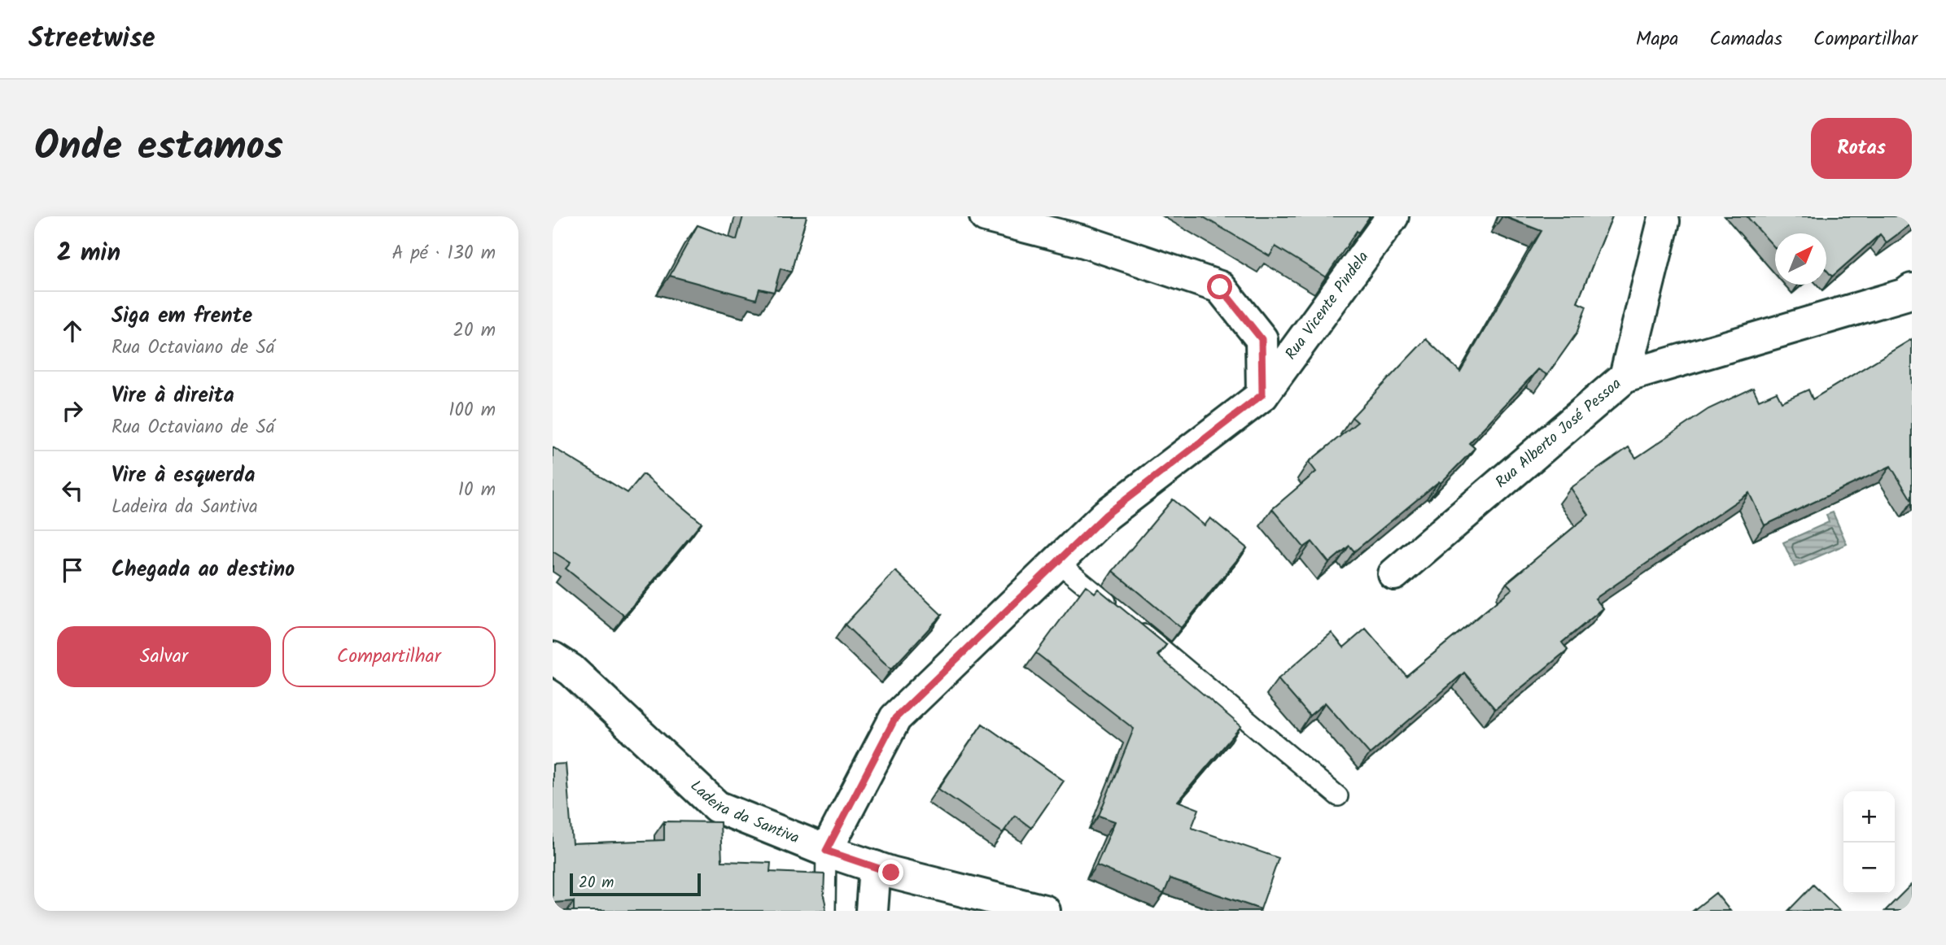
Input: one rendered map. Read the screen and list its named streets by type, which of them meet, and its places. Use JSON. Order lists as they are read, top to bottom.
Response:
{
  "streets": {
    "street": ["Rua Vicente Pindela", "Rua Alberto José Pessoa", "Ladeira da Santiva"]
  },
  "crossings": [
    ["Rua Vicente Pindela", "Ladeira da Santiva"]
  ],
  "scale_bar": "20 m",
  "north": "top right",
  "page": {
    "header": "Streetwise",
    "nav": ["Mapa", "Camadas", "Compartilhar"],
    "title": "Onde estamos",
    "buttons": [
      "Rotas",
      ["Salvar", "Compartilhar"]
    ],
    "heading": ["2 min", "A pé · 130 m"],
    "list": [
      ["Siga em frente", "Rua Octaviano de Sá", "20 m"],
      ["Vire à direita", "Rua Octaviano de Sá", "100 m"],
      ["Vire à esquerda", "Ladeira da Santiva", "10 m"],
      "Chegada ao destino"
    ],
    "map_buttons": ["+", "−"],
    "scale": "20 m"
  }
}
